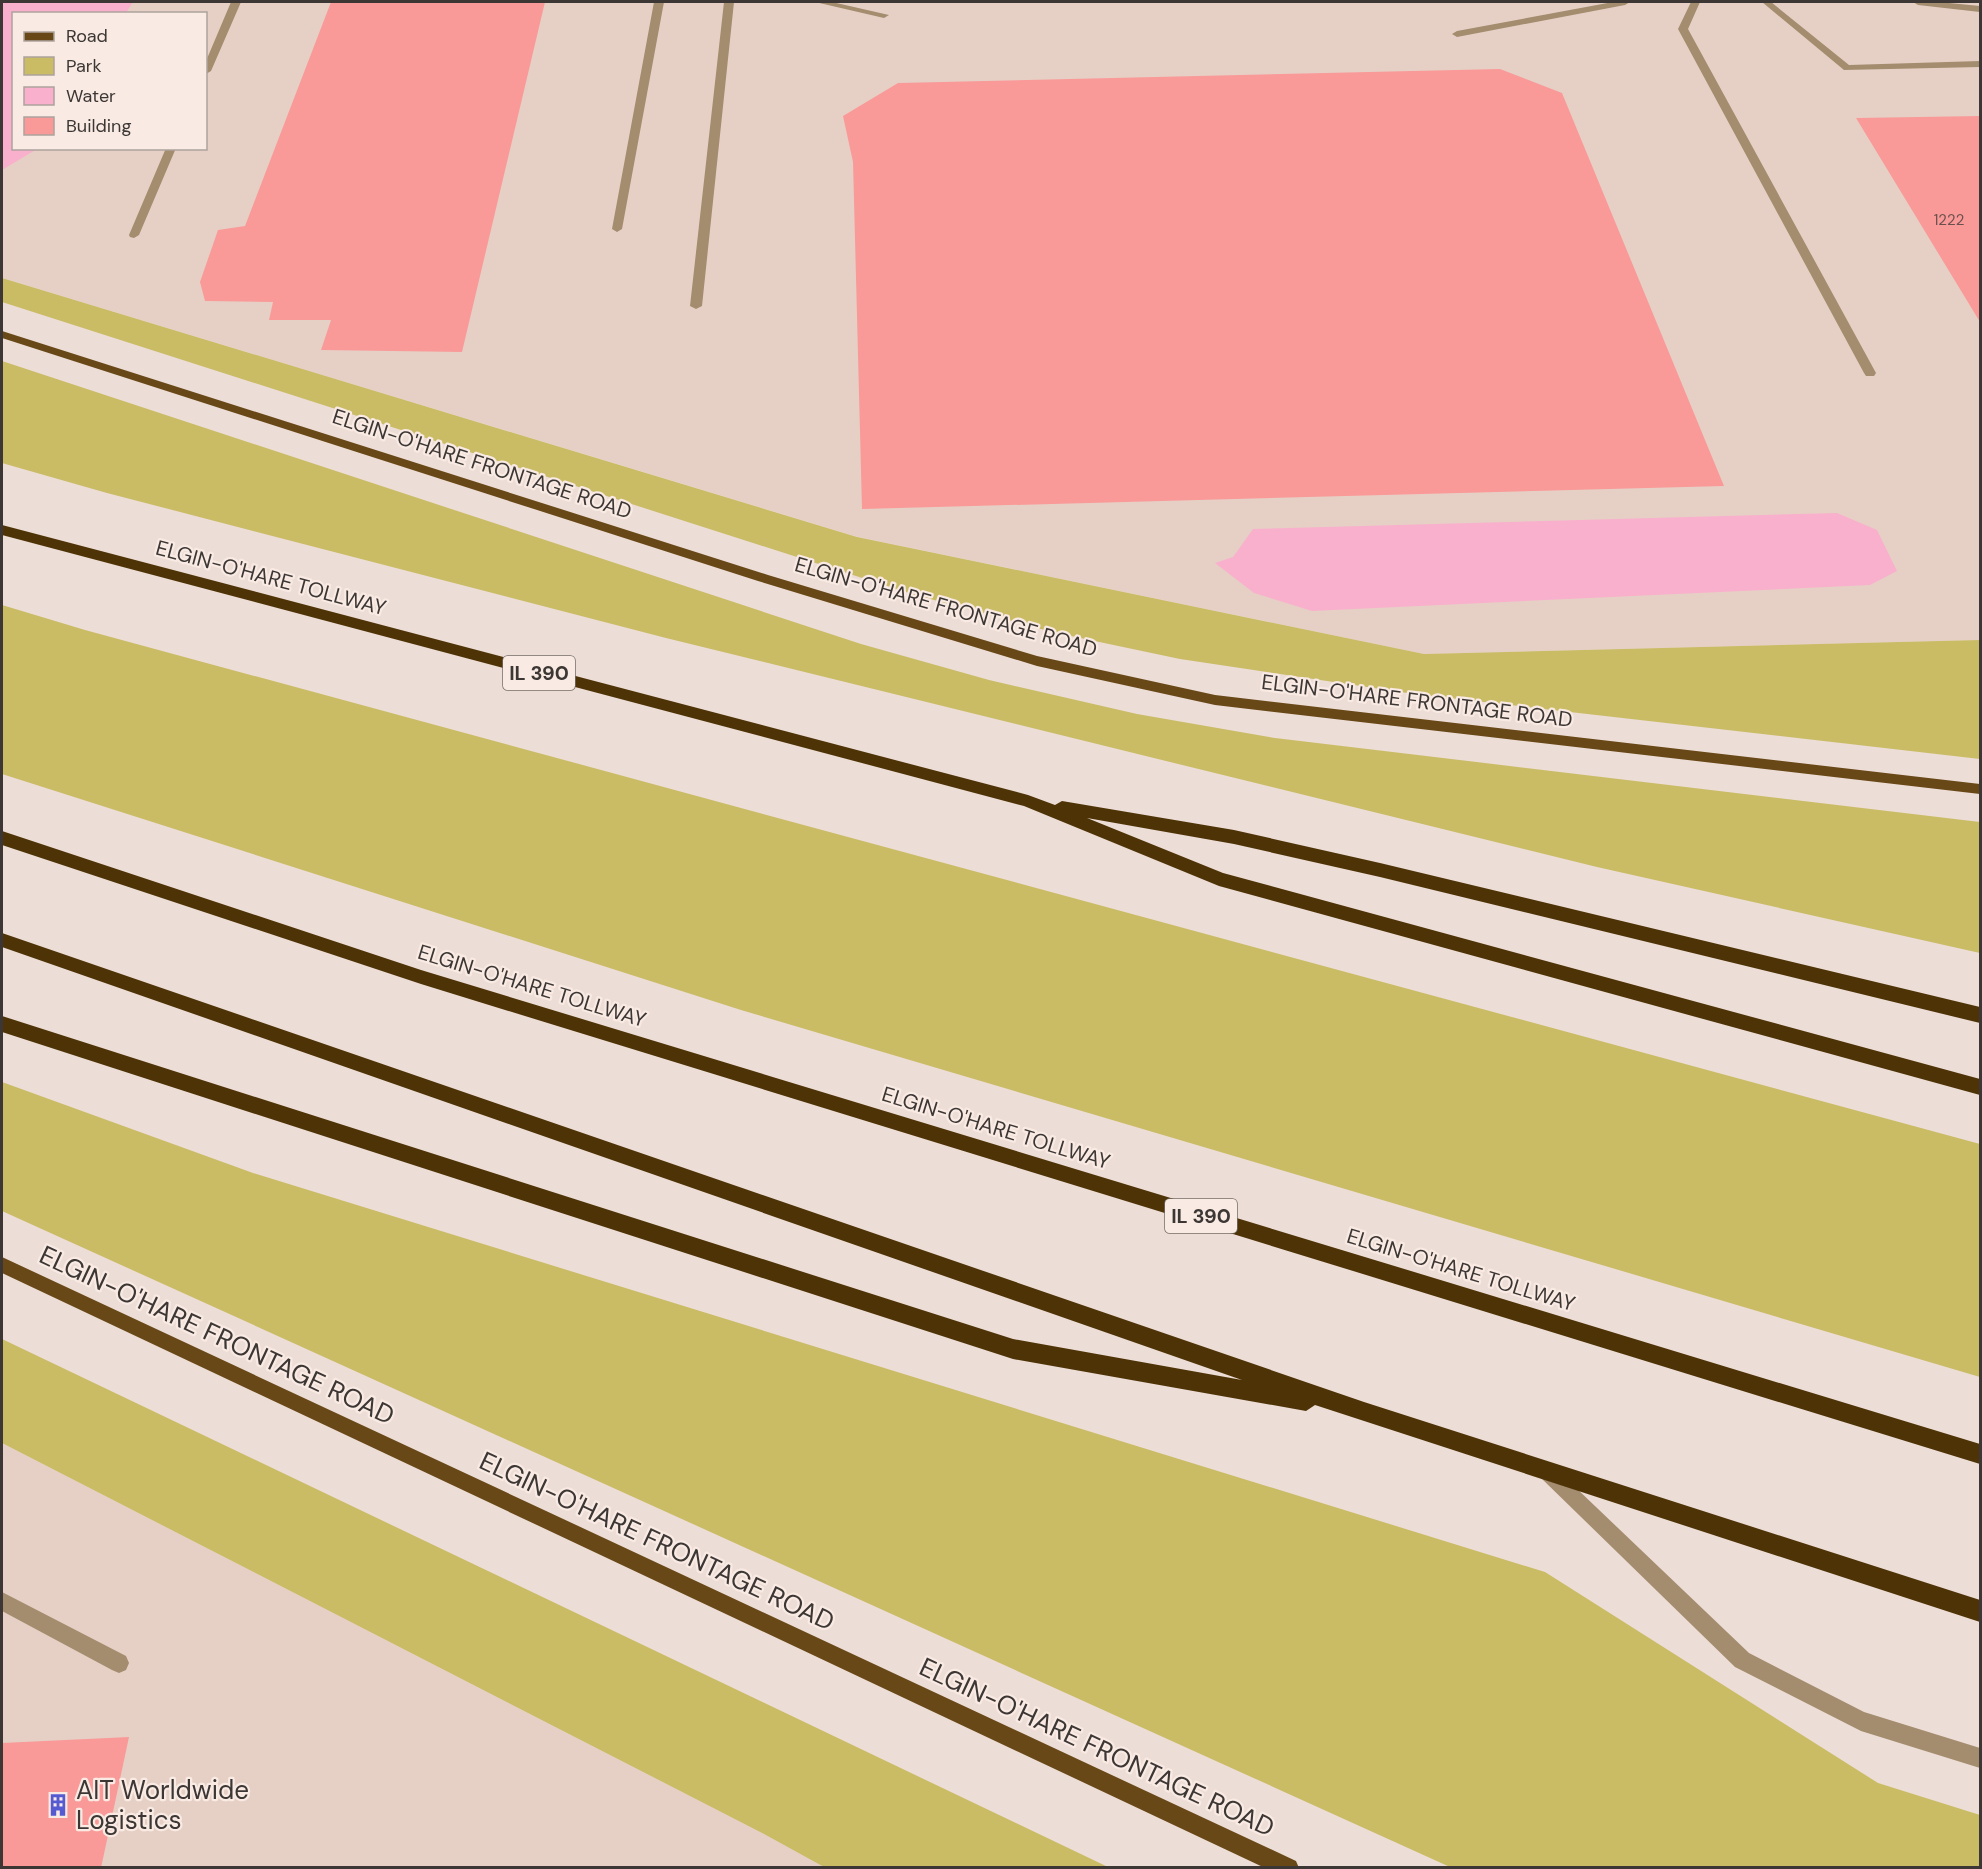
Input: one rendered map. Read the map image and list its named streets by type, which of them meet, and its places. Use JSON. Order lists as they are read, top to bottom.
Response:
{
  "streets": {
    "highway": ["ELGIN-O'HARE TOLLWAY", "IL 390"],
    "main road": ["ELGIN-O'HARE FRONTAGE ROAD"]
  },
  "places": {
    "building": ["AIT Worldwide Logistics"]
  },
  "house_numbers": ["1222"],
  "legend": [
    "Road",
    "Park",
    "Water",
    "Building"
  ]
}
